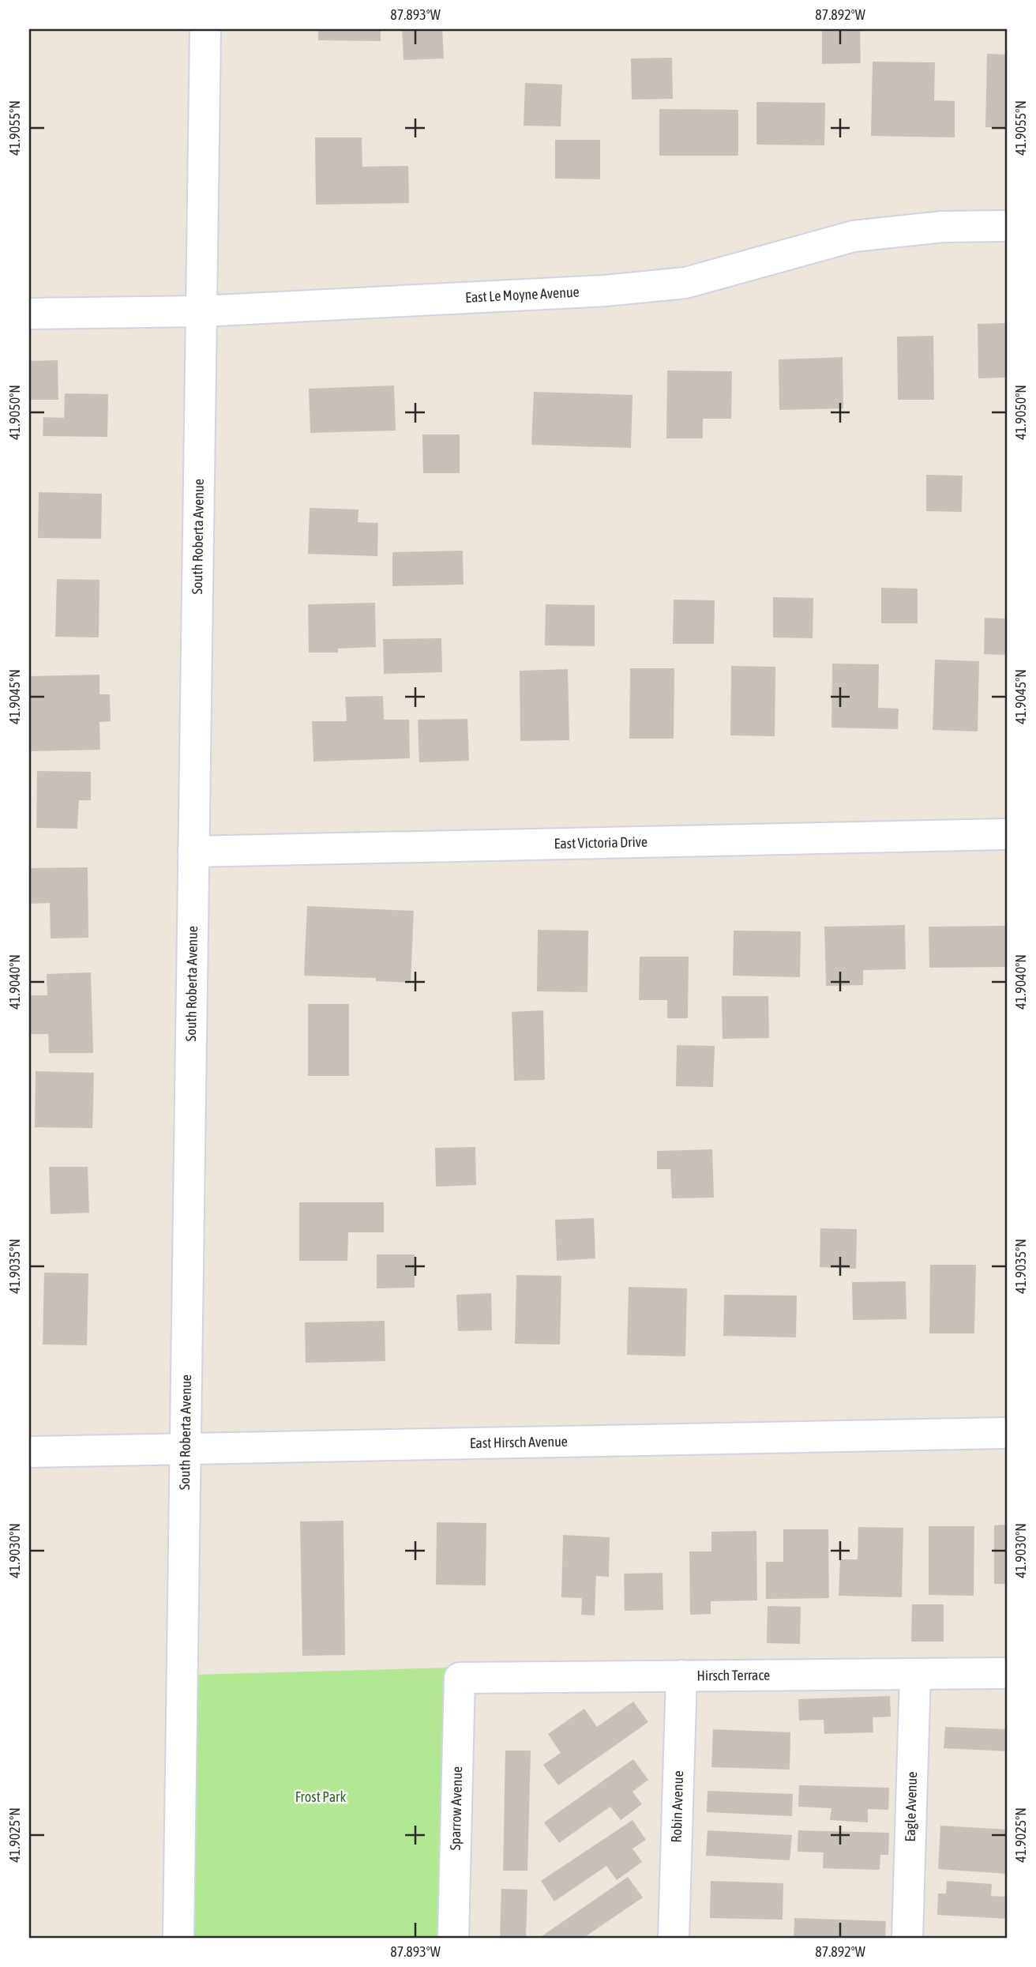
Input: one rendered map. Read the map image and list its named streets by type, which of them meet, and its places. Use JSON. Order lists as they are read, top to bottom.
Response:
{
  "streets": {
    "street": [
      "East Le Moyne Avenue",
      "South Roberta Avenue",
      "East Victoria Drive",
      "East Hirsch Avenue",
      "Hirsch Terrace",
      "Eagle Avenue",
      "Robin Avenue",
      "Sparrow Avenue"
    ]
  },
  "crossings": [
    ["East Le Moyne Avenue", "South Roberta Avenue"],
    ["South Roberta Avenue", "East Victoria Drive"],
    ["South Roberta Avenue", "East Hirsch Avenue"],
    ["Hirsch Terrace", "Eagle Avenue"],
    ["Hirsch Terrace", "Robin Avenue"],
    ["Hirsch Terrace", "Sparrow Avenue"]
  ],
  "parks": ["Frost Park"],
  "coordinates": [
    "87.893°W",
    "87.892°W",
    "41.9055°N",
    "41.9050°N",
    "41.9045°N",
    "41.9040°N",
    "41.9035°N",
    "41.9030°N",
    "41.9025°N"
  ]
}
